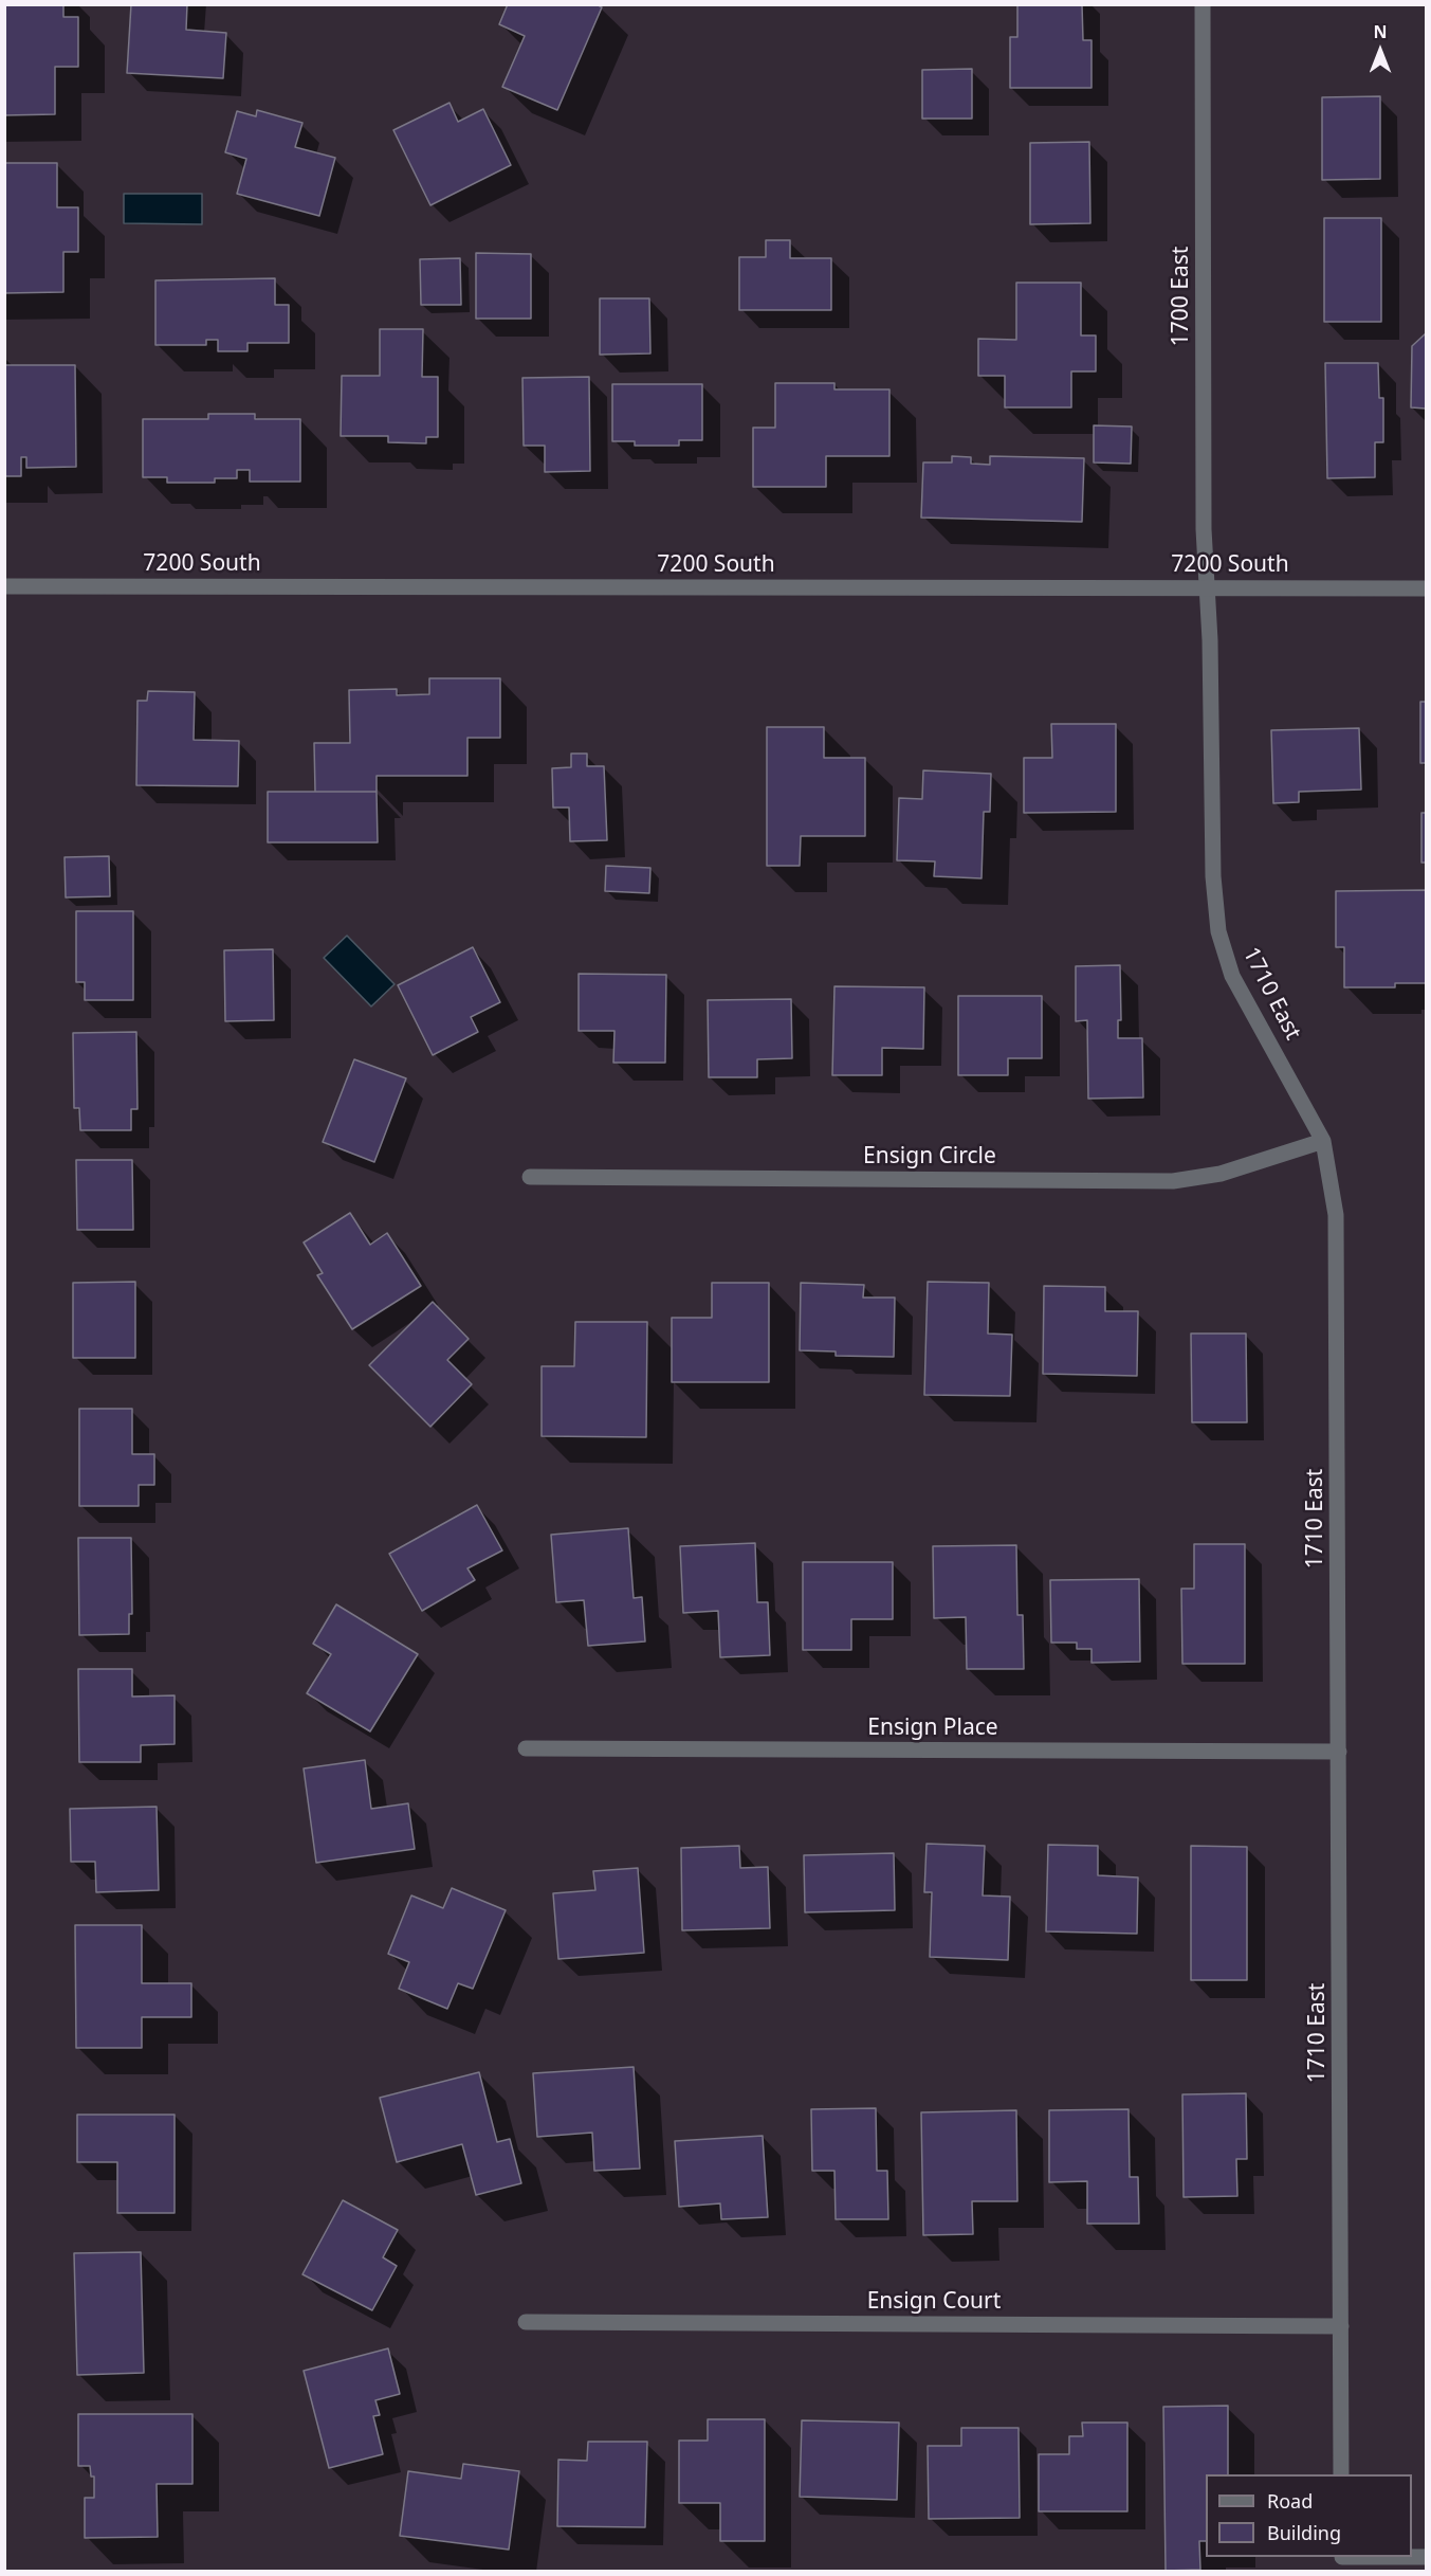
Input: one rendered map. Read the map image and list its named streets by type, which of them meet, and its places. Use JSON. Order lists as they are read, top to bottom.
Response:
{
  "streets": {
    "street": [
      "1700 East",
      "7200 South",
      "1710 East",
      "Ensign Circle",
      "Ensign Place",
      "Ensign Court"
    ]
  },
  "crossings": [
    ["1700 East", "7200 South"],
    ["1700 East", "1710 East"],
    ["7200 South", "1710 East"],
    ["1710 East", "Ensign Circle"],
    ["1710 East", "Ensign Place"],
    ["1710 East", "Ensign Court"]
  ],
  "legend": ["Road", "Building"],
  "north": "top"
}
